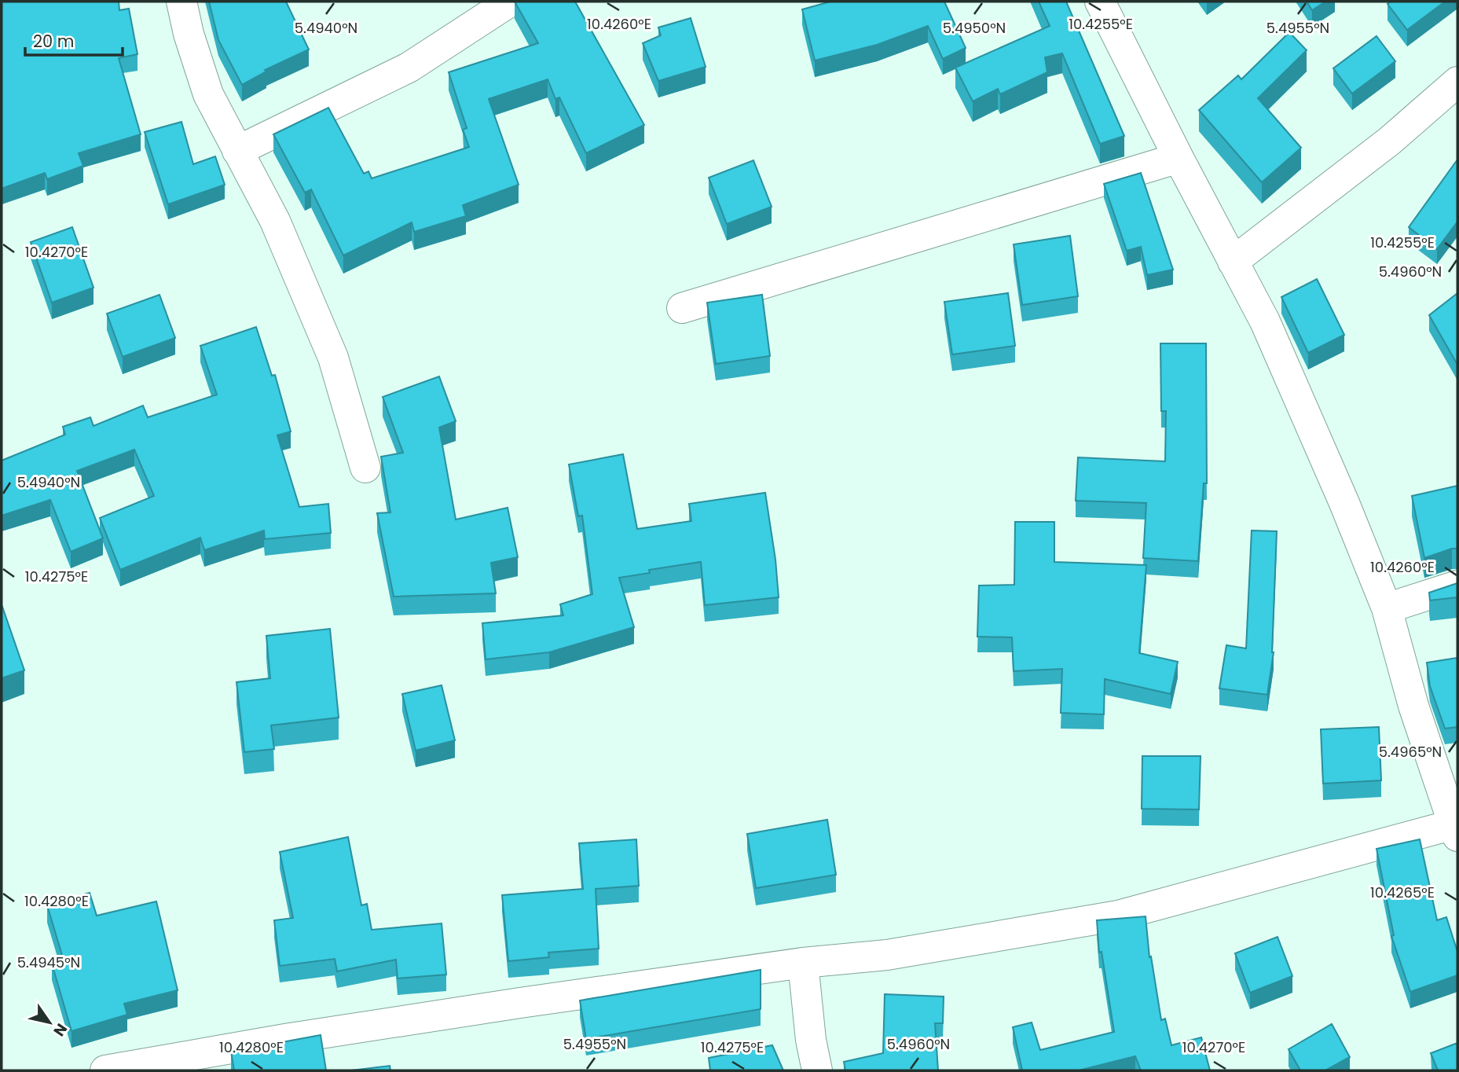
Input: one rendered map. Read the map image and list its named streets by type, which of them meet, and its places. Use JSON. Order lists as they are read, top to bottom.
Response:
{
  "scale_bar": "20 m",
  "north": "bottom right",
  "coordinates": [
    "10.4260°E",
    "10.4255°E",
    "5.4940°N",
    "5.4950°N",
    "5.4955°N",
    "10.4270°E",
    "5.4960°N",
    "10.4275°E",
    "5.4965°N",
    "10.4265°E",
    "10.4280°E",
    "5.4945°N"
  ]
}
